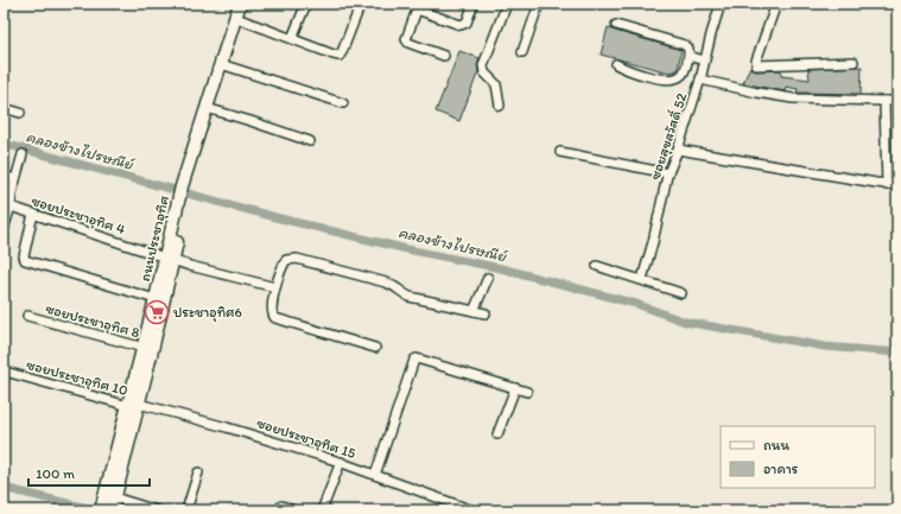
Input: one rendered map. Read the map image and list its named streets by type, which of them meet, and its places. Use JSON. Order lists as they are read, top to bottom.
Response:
{
  "streets": {
    "main road": ["ถนนประชาอุทิศ"],
    "street": [
      "ซอยสุขสวัสดิ์ 52",
      "ซอยประชาอุทิศ 4",
      "ซอยประชาอุทิศ 8",
      "ซอยประชาอุทิศ 10",
      "ซอยประชาอุทิศ 15"
    ]
  },
  "crossings": [
    ["ซอยประชาอุทิศ 4", "ถนนประชาอุทิศ"],
    ["ถนนประชาอุทิศ", "ซอยประชาอุทิศ 8"],
    ["ถนนประชาอุทิศ", "ซอยประชาอุทิศ 10"],
    ["ถนนประชาอุทิศ", "ซอยประชาอุทิศ 15"],
    ["ซอยประชาอุทิศ 10", "ซอยประชาอุทิศ 15"]
  ],
  "water": ["คลองข้างไปรษณีย์"],
  "places": {
    "supermarket": ["ประชาอุทิศ6"]
  },
  "legend": ["ถนน", "อาคาร"],
  "scale_bar": "100 m"
}
